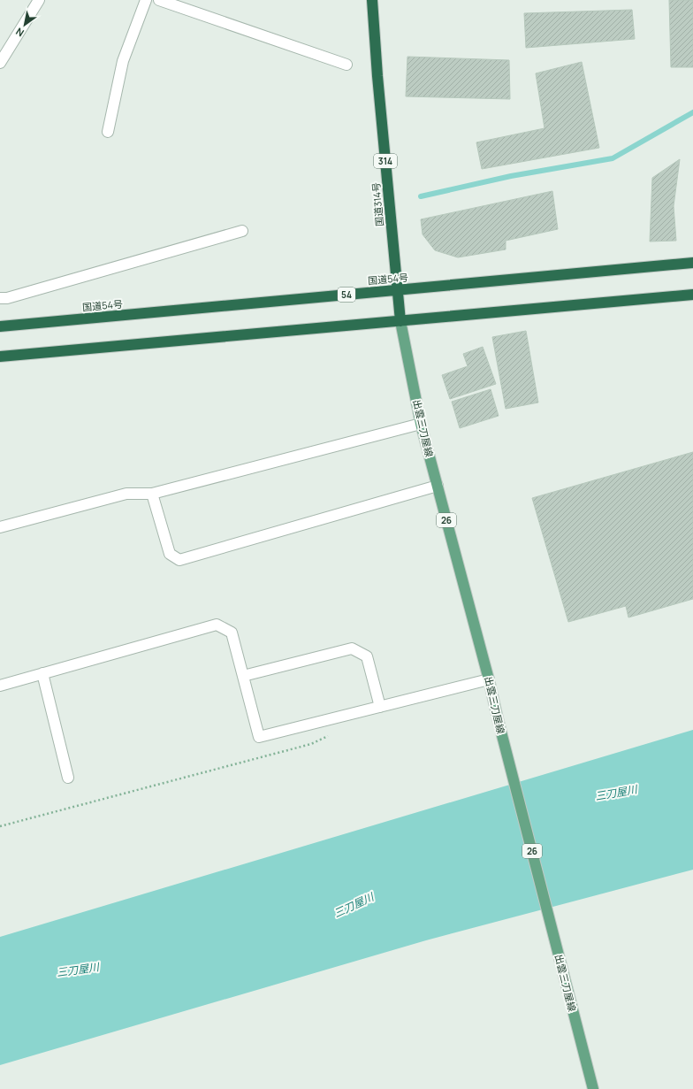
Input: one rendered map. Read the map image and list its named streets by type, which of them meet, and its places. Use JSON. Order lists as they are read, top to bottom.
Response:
{
  "streets": {
    "highway": [
      "314",
      "国道314号",
      "国道54号",
      "54"
    ],
    "main road": ["出雲三刀屋線", "26"]
  },
  "crossings": [
    ["国道314号", "国道54号"],
    ["国道314号", "出雲三刀屋線"]
  ],
  "water": ["三刀屋川"],
  "north": "bottom left"
}
